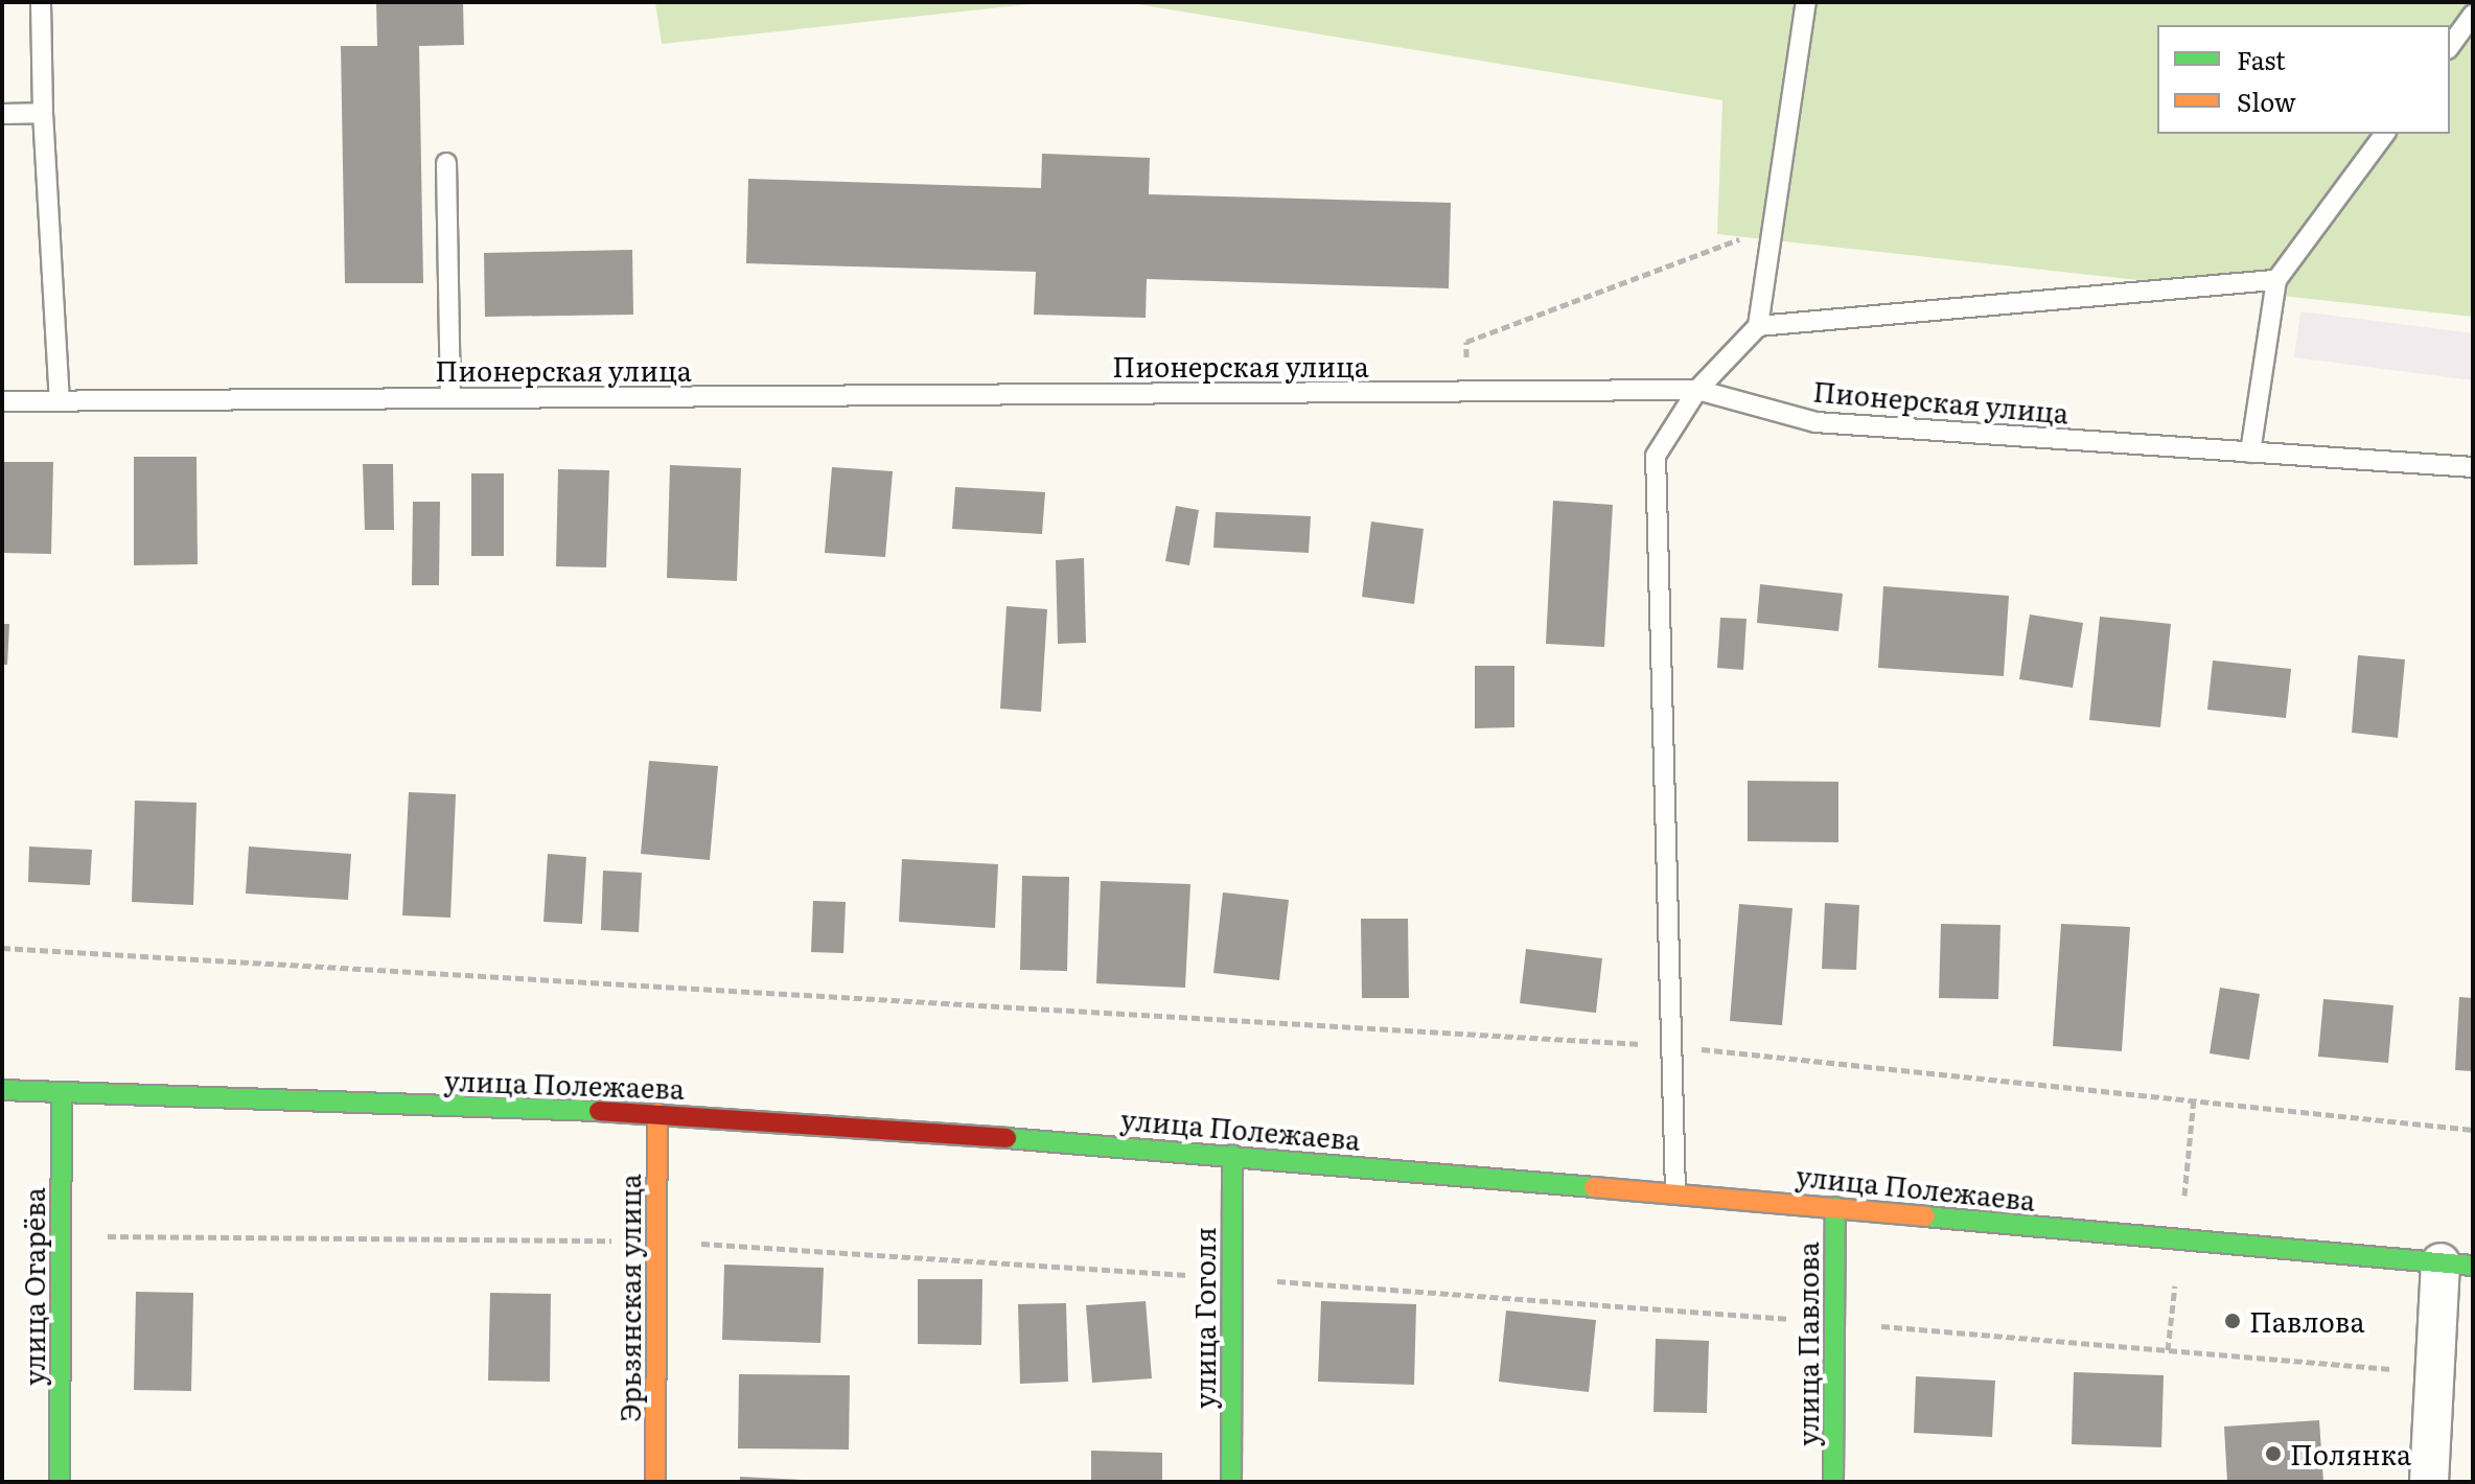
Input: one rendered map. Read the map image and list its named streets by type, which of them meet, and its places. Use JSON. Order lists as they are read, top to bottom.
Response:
{
  "streets": {
    "main road": [
      "улица Полежаева",
      "улица Огарёва",
      "Эрьзянская улица",
      "улица Гоголя",
      "улица Павлова"
    ],
    "lane": ["Пионерская улица"]
  },
  "crossings": [
    ["улица Полежаева", "улица Огарёва"],
    ["улица Полежаева", "Эрьзянская улица"],
    ["улица Полежаева", "улица Гоголя"],
    ["улица Полежаева", "улица Павлова"]
  ],
  "places": ["Павлова", "Полянка"],
  "legend": ["Fast", "Slow"]
}
